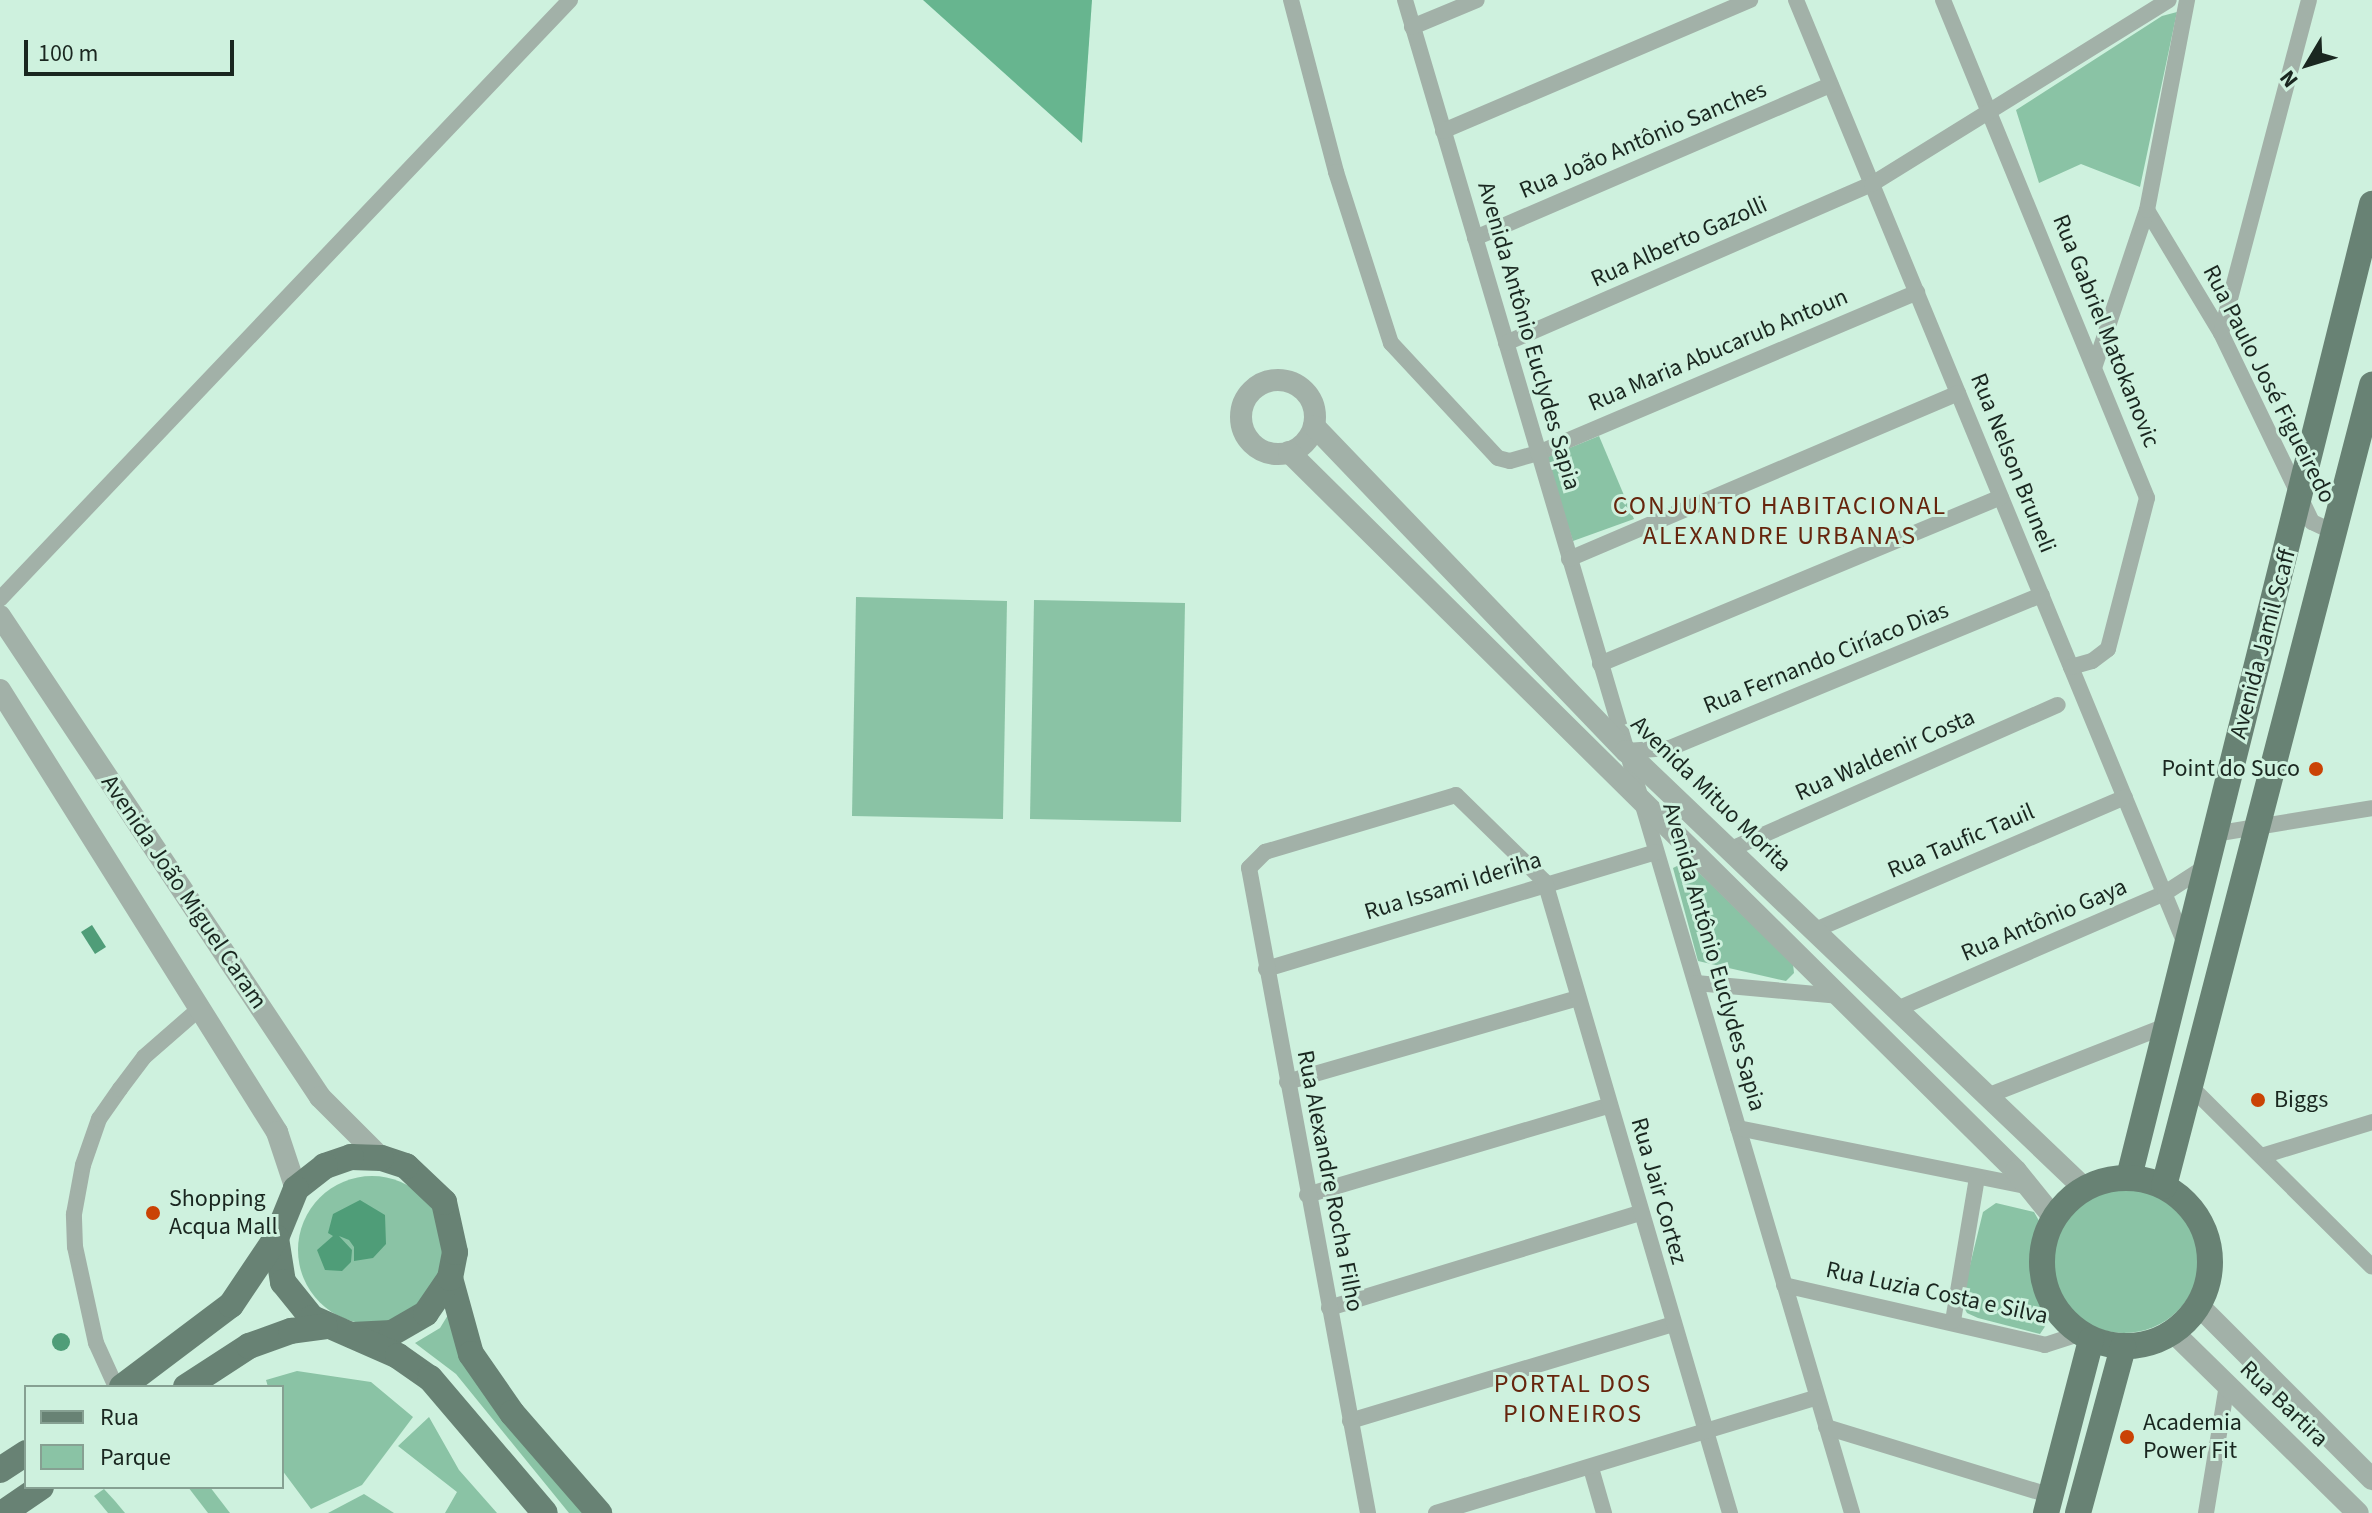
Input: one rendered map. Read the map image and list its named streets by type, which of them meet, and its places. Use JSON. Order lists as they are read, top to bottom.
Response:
{
  "streets": {
    "main road": ["Avenida Jamil Scaff"],
    "street": [
      "Rua João Antônio Sanches",
      "Rua Alberto Gazolli",
      "Rua Gabriel Matokanovic",
      "Avenida Antônio Euclydes Sapia",
      "Rua Maria Abucarub Antoun",
      "Rua Paulo José Figueiredo",
      "Rua Nelson Bruneli",
      "Rua Fernando Ciríaco Dias",
      "Rua Waldenir Costa",
      "Avenida Mituo Morita",
      "Rua Taufic Tauil",
      "Rua Issami Ideriha",
      "Avenida João Miguel Caram",
      "Rua Antônio Gaya",
      "Rua Alexandre Rocha Filho",
      "Rua Jair Cortez",
      "Rua Luzia Costa e Silva",
      "Rua Bartira"
    ]
  },
  "crossings": [
    ["Rua João Antônio Sanches", "Avenida Antônio Euclydes Sapia"],
    ["Rua João Antônio Sanches", "Rua Nelson Bruneli"],
    ["Rua Alberto Gazolli", "Rua Gabriel Matokanovic"],
    ["Rua Alberto Gazolli", "Avenida Antônio Euclydes Sapia"],
    ["Rua Alberto Gazolli", "Rua Nelson Bruneli"],
    ["Rua Gabriel Matokanovic", "Rua Nelson Bruneli"],
    ["Avenida Antônio Euclydes Sapia", "Rua Maria Abucarub Antoun"],
    ["Avenida Antônio Euclydes Sapia", "Rua Fernando Ciríaco Dias"],
    ["Avenida Antônio Euclydes Sapia", "Avenida Mituo Morita"],
    ["Avenida Antônio Euclydes Sapia", "Rua Issami Ideriha"],
    ["Avenida Antônio Euclydes Sapia", "Rua Luzia Costa e Silva"],
    ["Rua Maria Abucarub Antoun", "Rua Nelson Bruneli"],
    ["Rua Paulo José Figueiredo", "Avenida Jamil Scaff"],
    ["Rua Nelson Bruneli", "Avenida Jamil Scaff"],
    ["Rua Nelson Bruneli", "Rua Fernando Ciríaco Dias"],
    ["Rua Nelson Bruneli", "Rua Taufic Tauil"],
    ["Rua Nelson Bruneli", "Rua Antônio Gaya"],
    ["Avenida Jamil Scaff", "Avenida Mituo Morita"],
    ["Avenida Jamil Scaff", "Rua Antônio Gaya"],
    ["Avenida Jamil Scaff", "Rua Luzia Costa e Silva"],
    ["Avenida Jamil Scaff", "Rua Bartira"],
    ["Rua Fernando Ciríaco Dias", "Avenida Mituo Morita"],
    ["Rua Waldenir Costa", "Avenida Mituo Morita"],
    ["Avenida Mituo Morita", "Rua Taufic Tauil"],
    ["Avenida Mituo Morita", "Rua Antônio Gaya"],
    ["Avenida Mituo Morita", "Rua Luzia Costa e Silva"],
    ["Avenida Mituo Morita", "Rua Bartira"],
    ["Rua Issami Ideriha", "Rua Alexandre Rocha Filho"],
    ["Rua Issami Ideriha", "Rua Jair Cortez"],
    ["Rua Alexandre Rocha Filho", "Rua Jair Cortez"],
    ["Rua Luzia Costa e Silva", "Rua Bartira"]
  ],
  "districts": ["CONJUNTO HABITACIONAL ALEXANDRE URBANAS", "PORTAL DOS PIONEIROS"],
  "places": [
    "Point do Suco",
    "Biggs",
    "Shopping Acqua Mall",
    "Academia Power Fit"
  ],
  "legend": ["Rua", "Parque"],
  "scale_bar": "100 m",
  "north": "bottom left"
}
